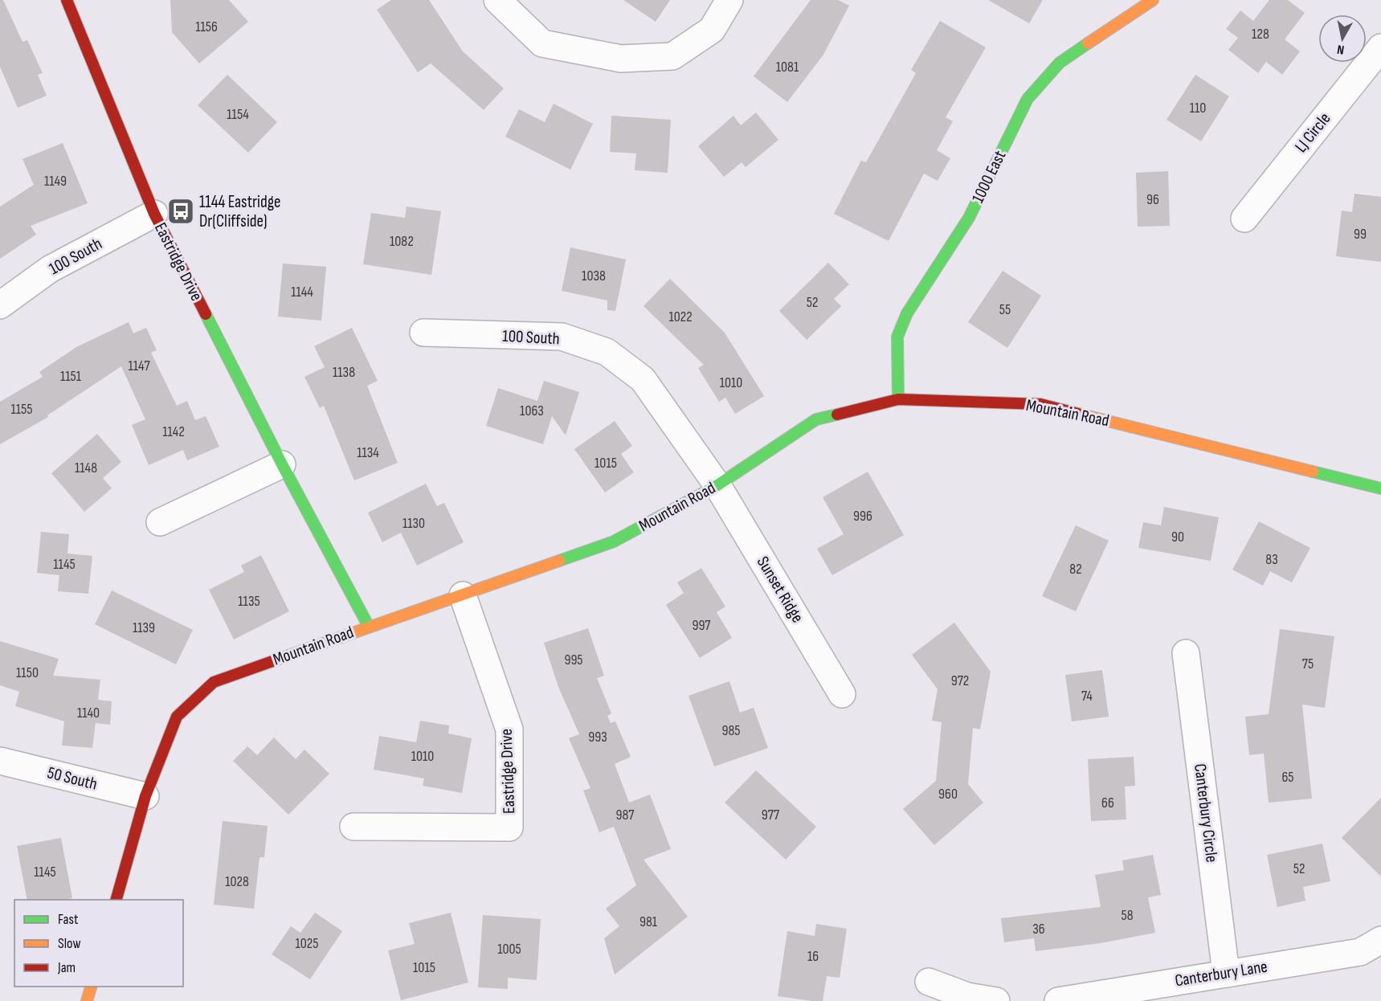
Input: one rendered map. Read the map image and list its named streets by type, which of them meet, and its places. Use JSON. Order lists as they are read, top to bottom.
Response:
{
  "streets": {
    "street": [
      "LJ Circle",
      "1000 East",
      "100 South",
      "Eastridge Drive",
      "Mountain Road",
      "Sunset Ridge",
      "50 South",
      "Canterbury Circle",
      "Canterbury Lane"
    ]
  },
  "crossings": [
    ["1000 East", "Mountain Road"],
    ["100 South", "Eastridge Drive"],
    ["100 South", "Mountain Road"],
    ["100 South", "Sunset Ridge"],
    ["Eastridge Drive", "Mountain Road"],
    ["Mountain Road", "Sunset Ridge"],
    ["Mountain Road", "50 South"],
    ["Canterbury Circle", "Canterbury Lane"]
  ],
  "places": {
    "bus stop": ["1144 Eastridge Dr(Cliffside)"]
  },
  "house_numbers": [
    "1156",
    "128",
    "1081",
    "110",
    "1154",
    "1149",
    "96",
    "99",
    "1082",
    "1038",
    "1144",
    "52",
    "55",
    "1022",
    "1147",
    "1138",
    "1151",
    "1010",
    "1155",
    "1063",
    "1142",
    "1134",
    "1015",
    "1148",
    "996",
    "1130",
    "90",
    "83",
    "1145",
    "82",
    "1135",
    "997",
    "1139",
    "995",
    "75",
    "1150",
    "972",
    "74",
    "1140",
    "985",
    "993",
    "1010",
    "65",
    "960",
    "66",
    "987",
    "977",
    "52",
    "1145",
    "1028",
    "58",
    "981",
    "36",
    "1025",
    "1005",
    "16",
    "1015"
  ],
  "legend": ["Fast", "Slow", "Jam"],
  "north": "bottom"
}
